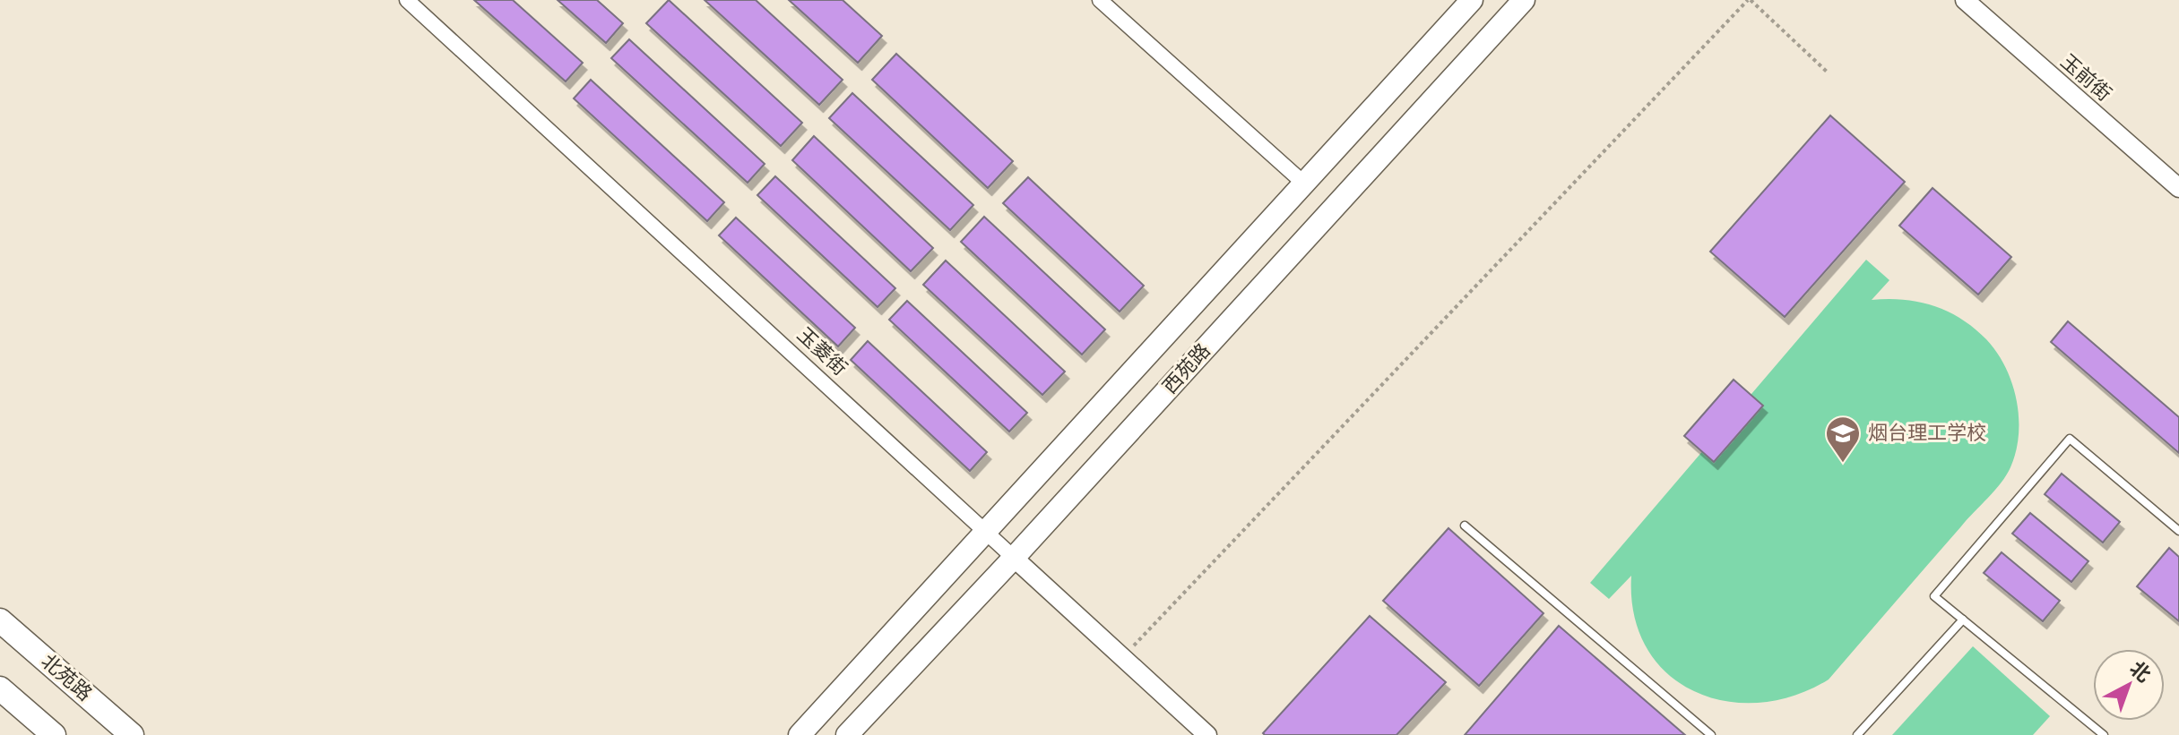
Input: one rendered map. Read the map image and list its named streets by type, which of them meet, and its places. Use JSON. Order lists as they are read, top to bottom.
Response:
{
  "streets": {
    "main road": ["西苑路", "北苑路"],
    "street": ["玉前街", "玉菱街"]
  },
  "crossings": [
    ["玉菱街", "西苑路"]
  ],
  "places": {
    "school or university": ["烟台理工学校"]
  },
  "north": "top right"
}
